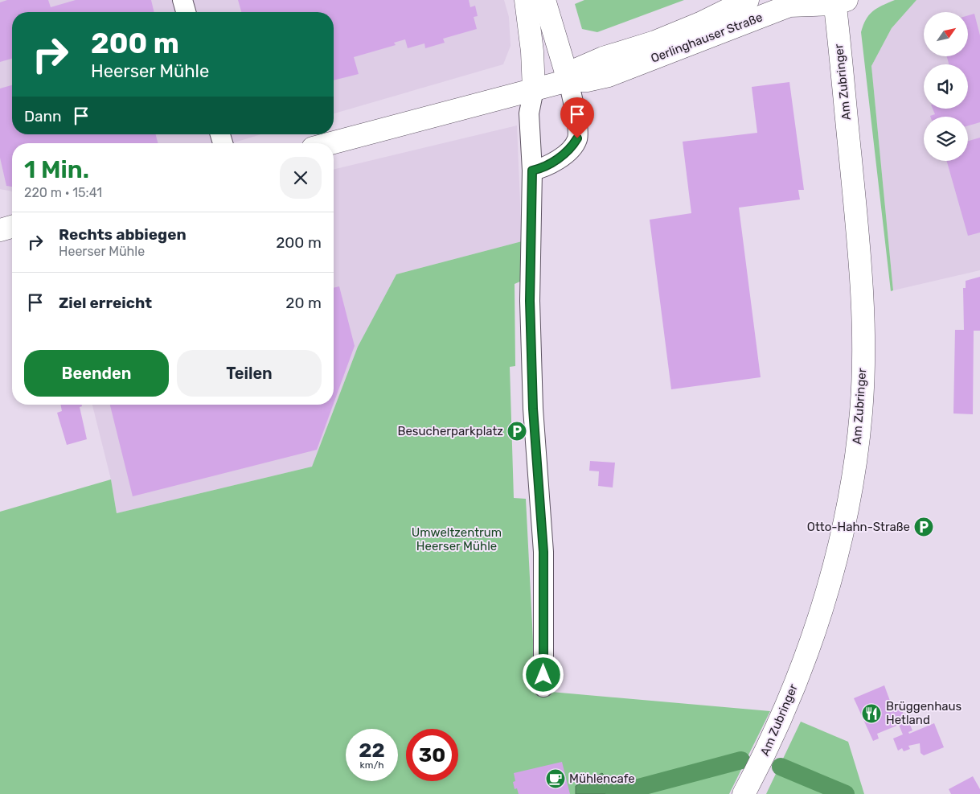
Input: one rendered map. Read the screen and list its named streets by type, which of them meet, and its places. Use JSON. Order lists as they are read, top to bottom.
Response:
{
  "streets": {
    "main road": ["Oerlinghauser Straße", "Am Zubringer"]
  },
  "crossings": [
    ["Oerlinghauser Straße", "Am Zubringer"]
  ],
  "parks": ["Umweltzentrum Heerser Mühle"],
  "places": {
    "parking": ["Besucherparkplatz", "Otto-Hahn-Straße"],
    "restaurant": ["Brüggenhaus Hetland"],
    "cafe": ["Mühlencafe"]
  },
  "north": "top right",
  "page": {
    "turn": ["200 m", "Heerser Mühle"],
    "then": "Dann",
    "heading": ["1 Min.", "220 m · 15:41"],
    "list": [
      {
        "name": "Rechts abbiegen",
        "note": "Heerser Mühle",
        "value": "200 m"
      },
      {
        "name": "Ziel erreicht",
        "value": "20 m"
      }
    ],
    "buttons": ["Beenden", "Teilen"],
    "speed": "22 km/h",
    "limit": "30"
  }
}
